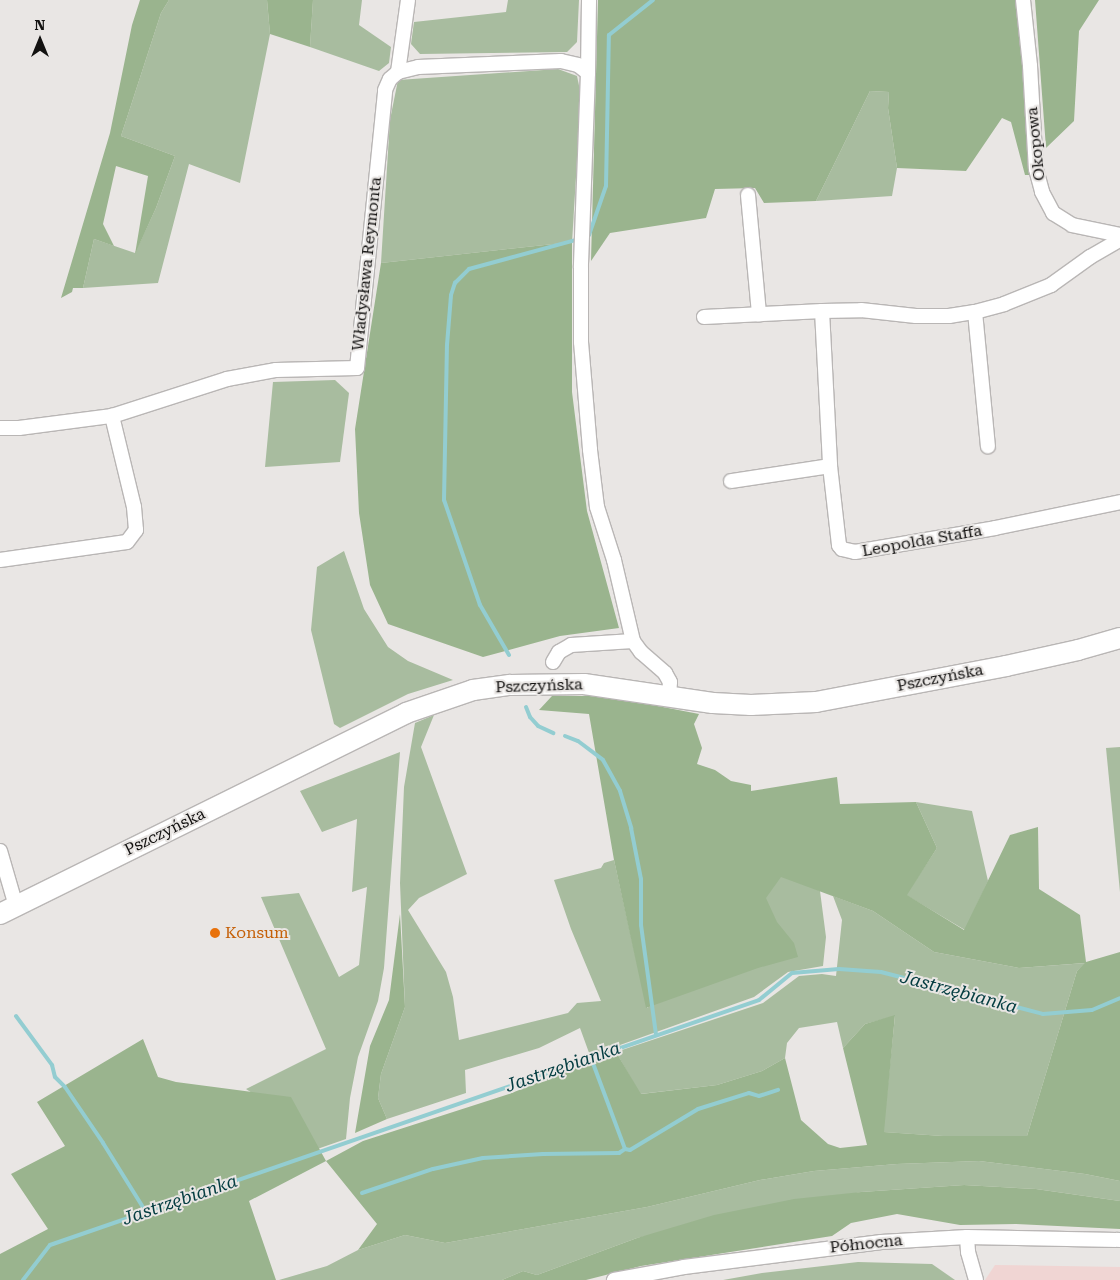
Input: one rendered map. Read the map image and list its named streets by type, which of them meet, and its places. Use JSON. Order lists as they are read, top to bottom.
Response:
{
  "streets": {
    "street": [
      "Okopowa",
      "Władysława Reymonta",
      "Leopolda Staffa",
      "Pszczyńska",
      "Północna"
    ]
  },
  "water": ["Jastrzębianka"],
  "places": ["Konsum"],
  "north": "top"
}
